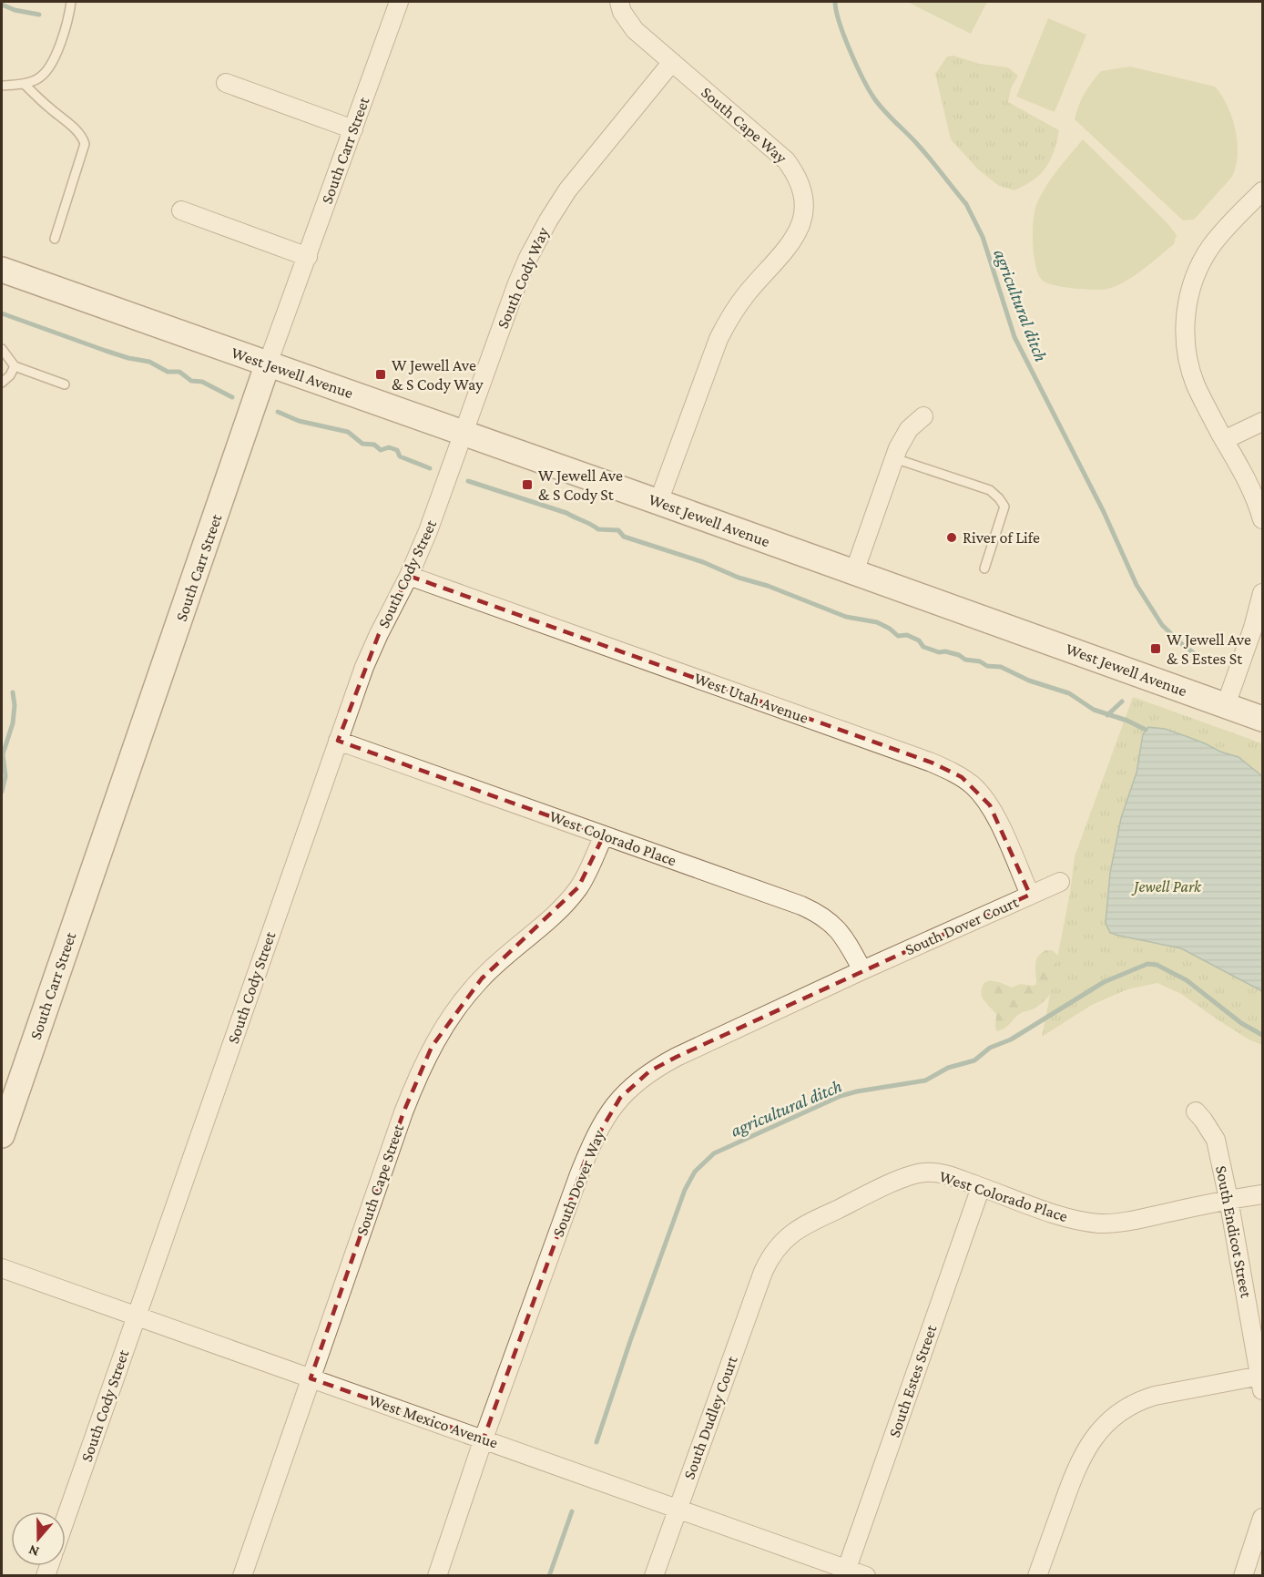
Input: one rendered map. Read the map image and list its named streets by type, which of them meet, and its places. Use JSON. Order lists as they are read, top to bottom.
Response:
{
  "streets": {
    "main road": ["South Carr Street", "West Jewell Avenue"],
    "street": [
      "South Cape Way",
      "South Cody Way",
      "South Cody Street",
      "West Utah Avenue",
      "West Colorado Place",
      "South Dover Court",
      "South Cape Street",
      "South Dover Way",
      "South Endicot Street",
      "South Estes Street",
      "South Dudley Court",
      "West Mexico Avenue"
    ]
  },
  "crossings": [
    ["South Cape Way", "South Cody Way"],
    ["South Cape Way", "West Jewell Avenue"],
    ["South Carr Street", "West Jewell Avenue"],
    ["South Cody Way", "West Jewell Avenue"],
    ["South Cody Way", "South Cody Street"],
    ["West Jewell Avenue", "South Cody Street"],
    ["South Cody Street", "West Utah Avenue"],
    ["South Cody Street", "West Colorado Place"],
    ["South Cody Street", "West Mexico Avenue"],
    ["West Utah Avenue", "South Dover Court"],
    ["West Colorado Place", "South Dover Court"],
    ["West Colorado Place", "South Cape Street"],
    ["West Colorado Place", "South Dover Way"],
    ["West Colorado Place", "South Endicot Street"],
    ["West Colorado Place", "South Estes Street"],
    ["West Colorado Place", "South Dudley Court"],
    ["South Dover Court", "South Dover Way"],
    ["South Cape Street", "West Mexico Avenue"],
    ["South Dover Way", "West Mexico Avenue"],
    ["South Estes Street", "West Mexico Avenue"],
    ["South Dudley Court", "West Mexico Avenue"]
  ],
  "water": ["agricultural ditch"],
  "parks": ["Jewell Park"],
  "places": {
    "transit": ["W Jewell Ave & S Cody Way", "W Jewell Ave & S Cody St", "W Jewell Ave & S Estes St"],
    "other": ["River of Life"]
  },
  "north": "bottom"
}
